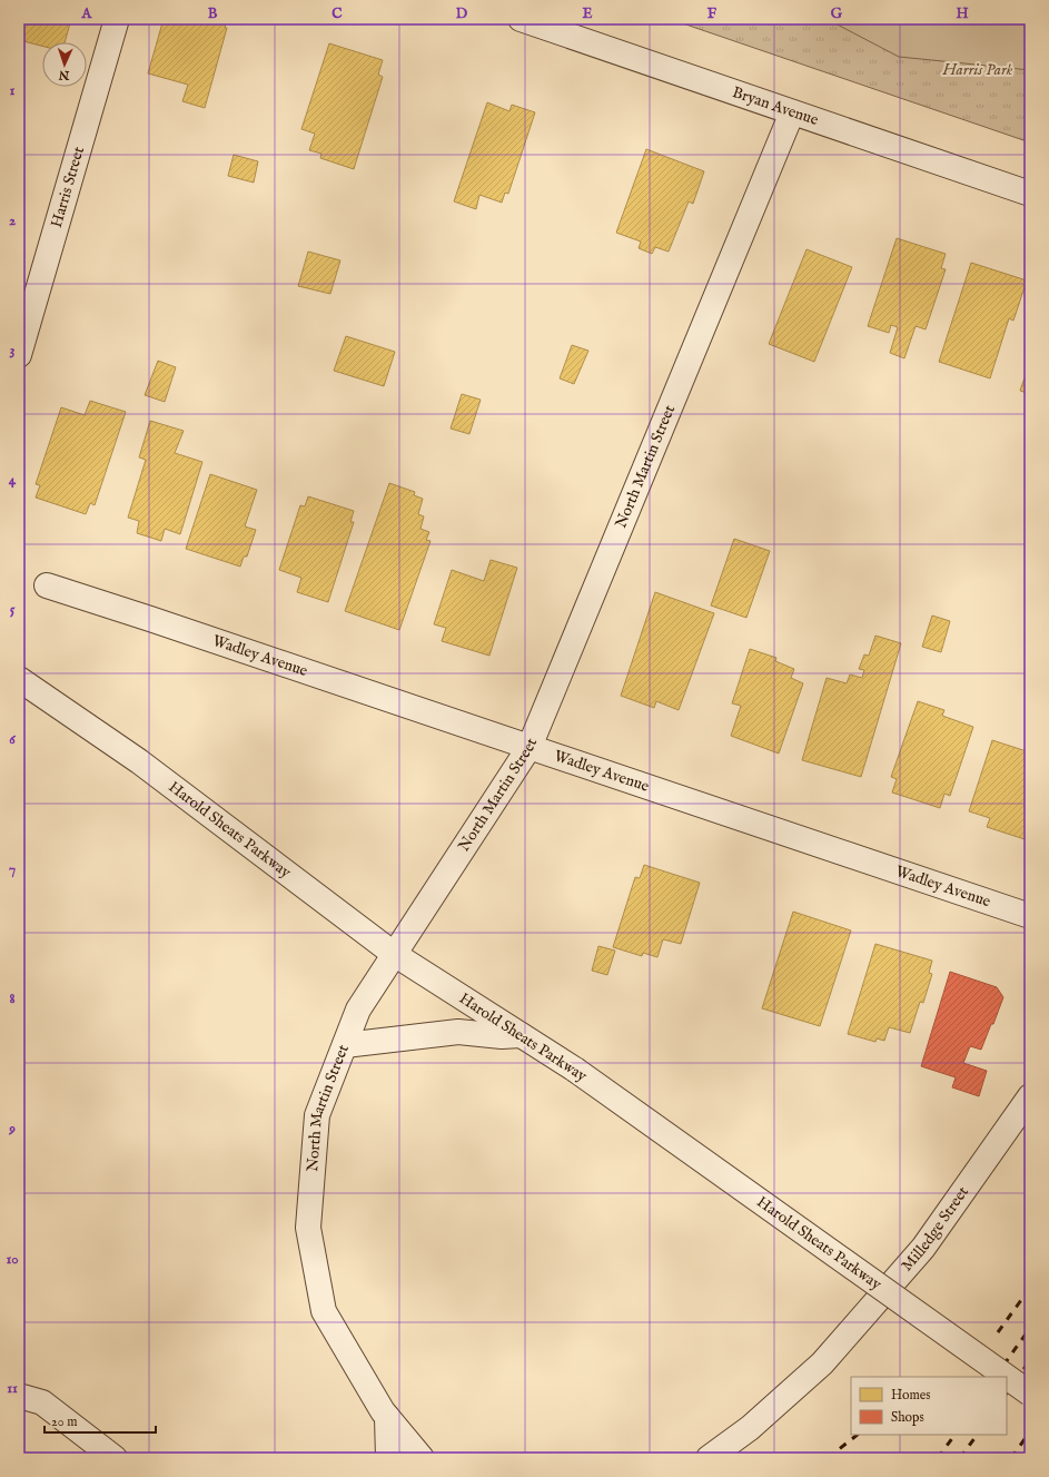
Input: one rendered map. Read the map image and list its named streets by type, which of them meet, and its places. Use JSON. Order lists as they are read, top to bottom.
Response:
{
  "streets": {
    "street": [
      "Bryan Avenue",
      "Harris Street",
      "North Martin Street",
      "Wadley Avenue",
      "Harold Sheats Parkway",
      "Milledge Street"
    ]
  },
  "crossings": [
    ["Bryan Avenue", "North Martin Street"],
    ["North Martin Street", "Wadley Avenue"],
    ["North Martin Street", "Harold Sheats Parkway"]
  ],
  "parks": ["Harris Park"],
  "legend": ["Homes", "Shops"],
  "scale_bar": "20 m",
  "north": "bottom",
  "grid": {
    "columns": [
      "A",
      "B",
      "C",
      "D",
      "E",
      "F",
      "G",
      "H"
    ],
    "rows": [
      "1",
      "2",
      "3",
      "4",
      "5",
      "6",
      "7",
      "8",
      "9",
      "10",
      "11"
    ]
  }
}
